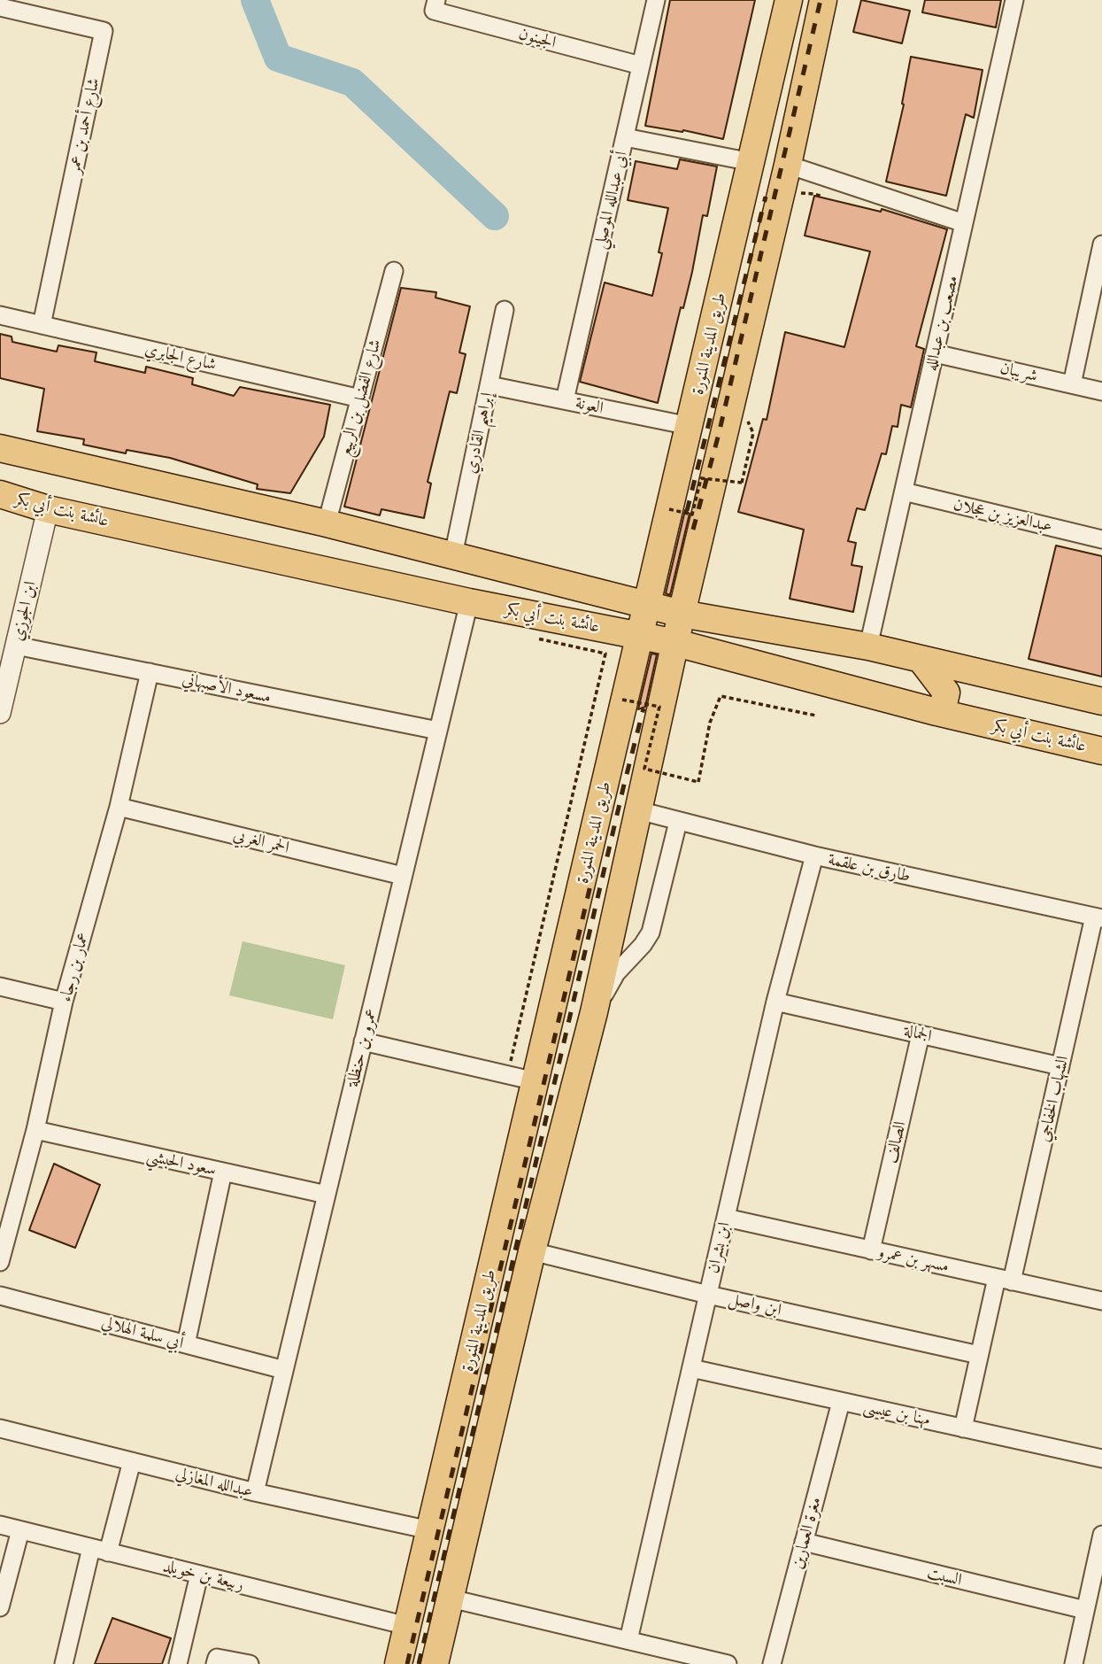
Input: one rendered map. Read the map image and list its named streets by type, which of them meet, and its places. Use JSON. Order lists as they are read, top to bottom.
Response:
{
  "streets": {
    "main road": ["طريق المدينة المنورة", "عائشة بنت أبي بكر"],
    "street": [
      "الجينون",
      "شارع أحمد بن عمر",
      "أبي عبدالله الموصلي",
      "مصعب بن عبدالله",
      "شارع الجابري",
      "شريبان",
      "شارع الفضل بن الربيع",
      "العونة",
      "إبراهيم القادري",
      "عبدالعزيز بن عجلان",
      "ابن الجوزي",
      "مسعود الأصبهاني",
      "الحمر الغربي",
      "طارق بن علقمة",
      "عمار بن رجاء",
      "الجمالة",
      "عمرو بن حنظلة",
      "الشهاب الخفاجي",
      "الصالف",
      "سعود الحبشي",
      "ابن بشران",
      "مسهر بن عمرو",
      "ابن واصل",
      "أبي سلمة الهلالي",
      "مهنا بن عيسى",
      "عبدالله المغازلي",
      "مغرة العمارين",
      "ربيعة بن خويلد",
      "السبت"
    ]
  },
  "crossings": [
    ["الجينون", "أبي عبدالله الموصلي"],
    ["شارع أحمد بن عمر", "شارع الجابري"],
    ["أبي عبدالله الموصلي", "العونة"],
    ["مصعب بن عبدالله", "شريبان"],
    ["مصعب بن عبدالله", "عائشة بنت أبي بكر"],
    ["مصعب بن عبدالله", "عبدالعزيز بن عجلان"],
    ["طريق المدينة المنورة", "العونة"],
    ["طريق المدينة المنورة", "عائشة بنت أبي بكر"],
    ["طريق المدينة المنورة", "طارق بن علقمة"],
    ["طريق المدينة المنورة", "ابن واصل"],
    ["طريق المدينة المنورة", "عبدالله المغازلي"],
    ["طريق المدينة المنورة", "ربيعة بن خويلد"],
    ["شارع الجابري", "شارع الفضل بن الربيع"],
    ["شارع الفضل بن الربيع", "عائشة بنت أبي بكر"],
    ["العونة", "إبراهيم القادري"],
    ["إبراهيم القادري", "عائشة بنت أبي بكر"],
    ["عائشة بنت أبي بكر", "ابن الجوزي"],
    ["عائشة بنت أبي بكر", "عمرو بن حنظلة"],
    ["ابن الجوزي", "مسعود الأصبهاني"],
    ["مسعود الأصبهاني", "عمار بن رجاء"],
    ["مسعود الأصبهاني", "عمرو بن حنظلة"],
    ["الحمر الغربي", "عمار بن رجاء"],
    ["الحمر الغربي", "عمرو بن حنظلة"],
    ["طارق بن علقمة", "الشهاب الخفاجي"],
    ["طارق بن علقمة", "ابن بشران"],
    ["عمار بن رجاء", "سعود الحبشي"],
    ["الجمالة", "الشهاب الخفاجي"],
    ["الجمالة", "الصالف"],
    ["الجمالة", "ابن بشران"],
    ["عمرو بن حنظلة", "سعود الحبشي"],
    ["عمرو بن حنظلة", "أبي سلمة الهلالي"],
    ["عمرو بن حنظلة", "عبدالله المغازلي"],
    ["الشهاب الخفاجي", "مسهر بن عمرو"],
    ["الشهاب الخفاجي", "ابن واصل"],
    ["الشهاب الخفاجي", "مهنا بن عيسى"],
    ["الصالف", "مسهر بن عمرو"],
    ["ابن بشران", "مسهر بن عمرو"],
    ["ابن بشران", "ابن واصل"],
    ["ابن بشران", "مهنا بن عيسى"],
    ["مهنا بن عيسى", "مغرة العمارين"],
    ["مغرة العمارين", "السبت"]
  ]
}
